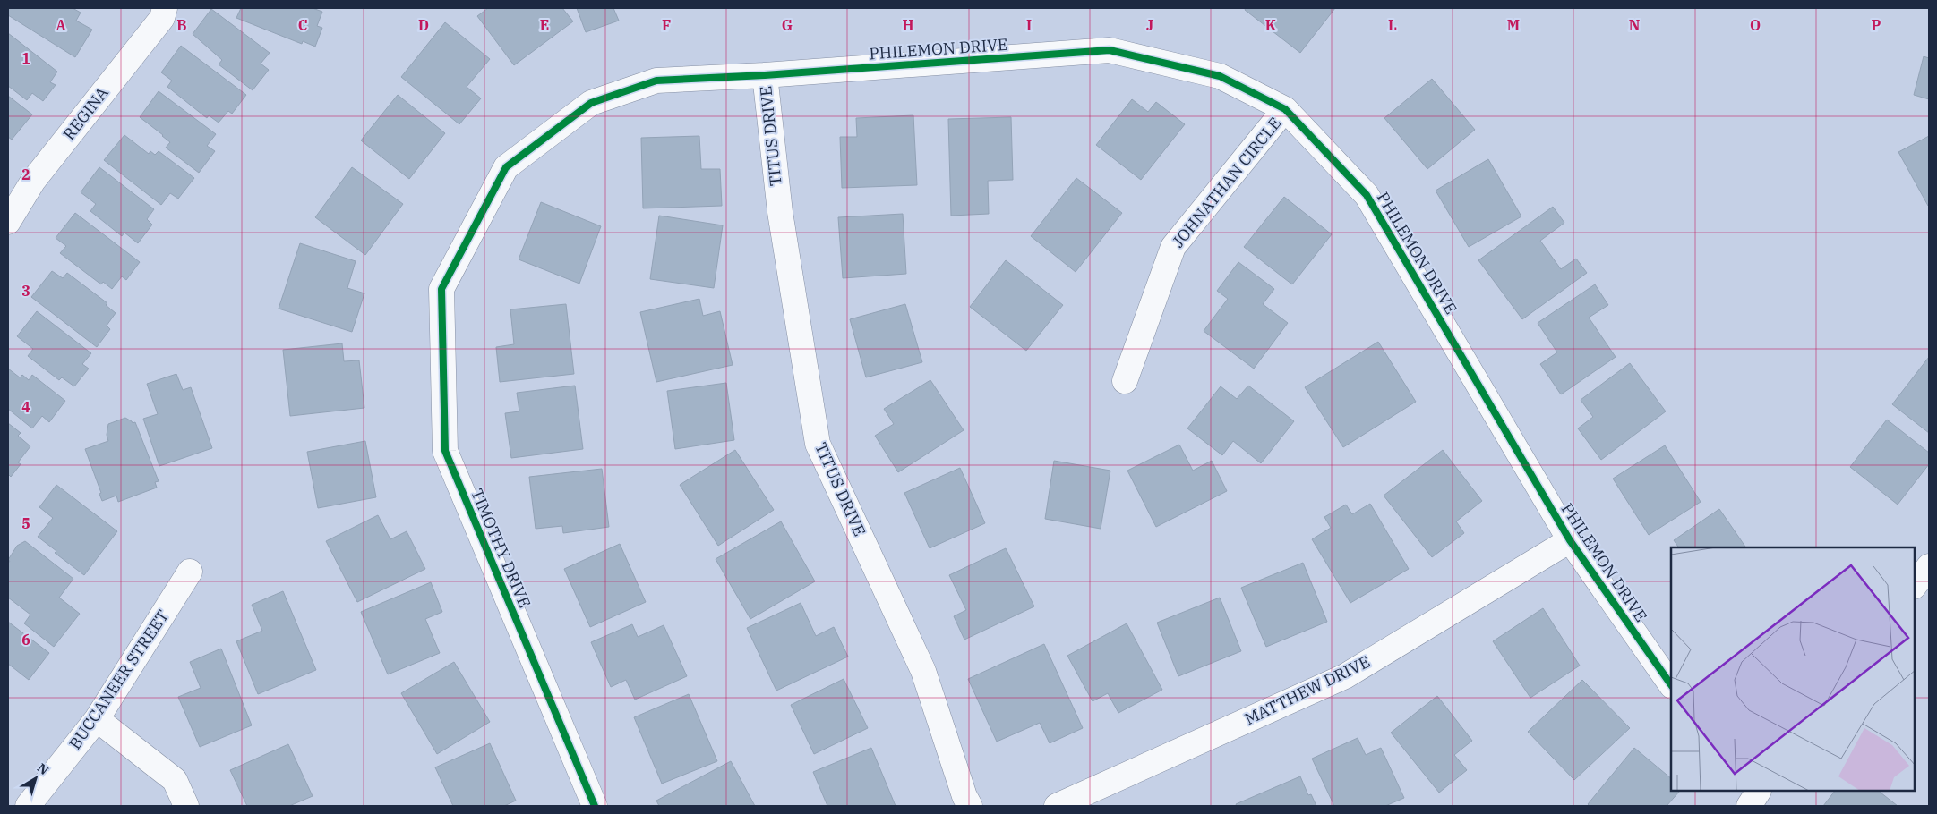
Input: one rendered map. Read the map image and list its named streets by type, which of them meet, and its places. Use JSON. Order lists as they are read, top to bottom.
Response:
{
  "streets": {
    "street": [
      "PHILEMON DRIVE",
      "REGINA",
      "TITUS DRIVE",
      "JOHNATHAN CIRCLE",
      "TIMOTHY DRIVE",
      "BUCCANEER STREET",
      "MATTHEW DRIVE"
    ]
  },
  "crossings": [
    ["PHILEMON DRIVE", "TITUS DRIVE"],
    ["PHILEMON DRIVE", "JOHNATHAN CIRCLE"],
    ["PHILEMON DRIVE", "TIMOTHY DRIVE"],
    ["PHILEMON DRIVE", "MATTHEW DRIVE"]
  ],
  "north": "top right",
  "grid": {
    "columns": [
      "A",
      "B",
      "C",
      "D",
      "E",
      "F",
      "G",
      "H",
      "I",
      "J",
      "K",
      "L",
      "M",
      "N",
      "O",
      "P"
    ],
    "rows": [
      "1",
      "2",
      "3",
      "4",
      "5",
      "6"
    ]
  }
}
